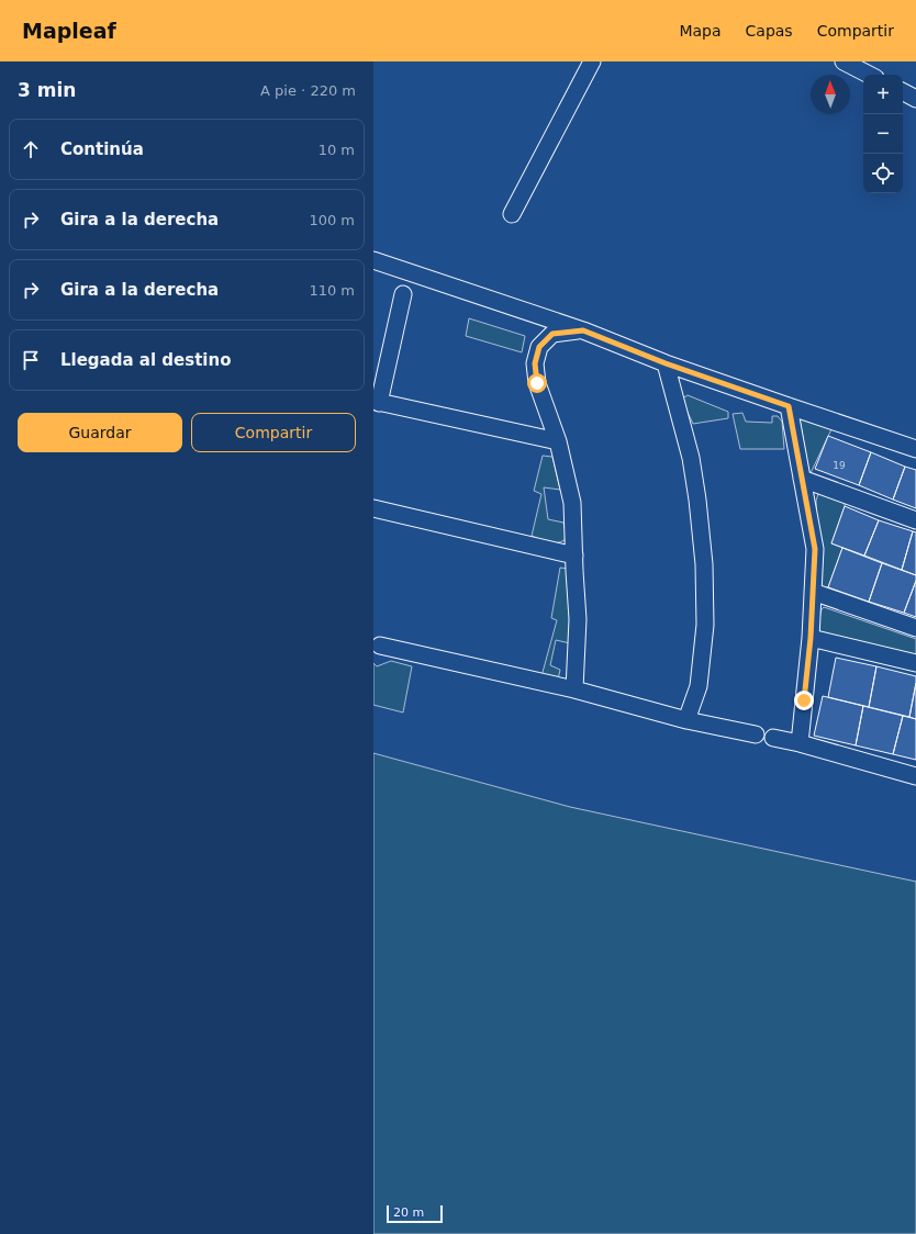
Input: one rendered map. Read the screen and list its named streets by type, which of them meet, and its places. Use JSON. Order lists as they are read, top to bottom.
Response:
{
  "house_numbers": ["19"],
  "scale_bar": "20 m",
  "north": "top",
  "page": {
    "header": "Mapleaf",
    "nav": ["Mapa", "Capas", "Compartir"],
    "heading": ["3 min", "A pie · 220 m"],
    "map_buttons": ["+", "−"],
    "list": [
      ["Continúa", "10 m"],
      ["Gira a la derecha", "100 m"],
      ["Gira a la derecha", "110 m"],
      "Llegada al destino"
    ],
    "buttons": ["Guardar", "Compartir"],
    "scale": "20 m"
  }
}
